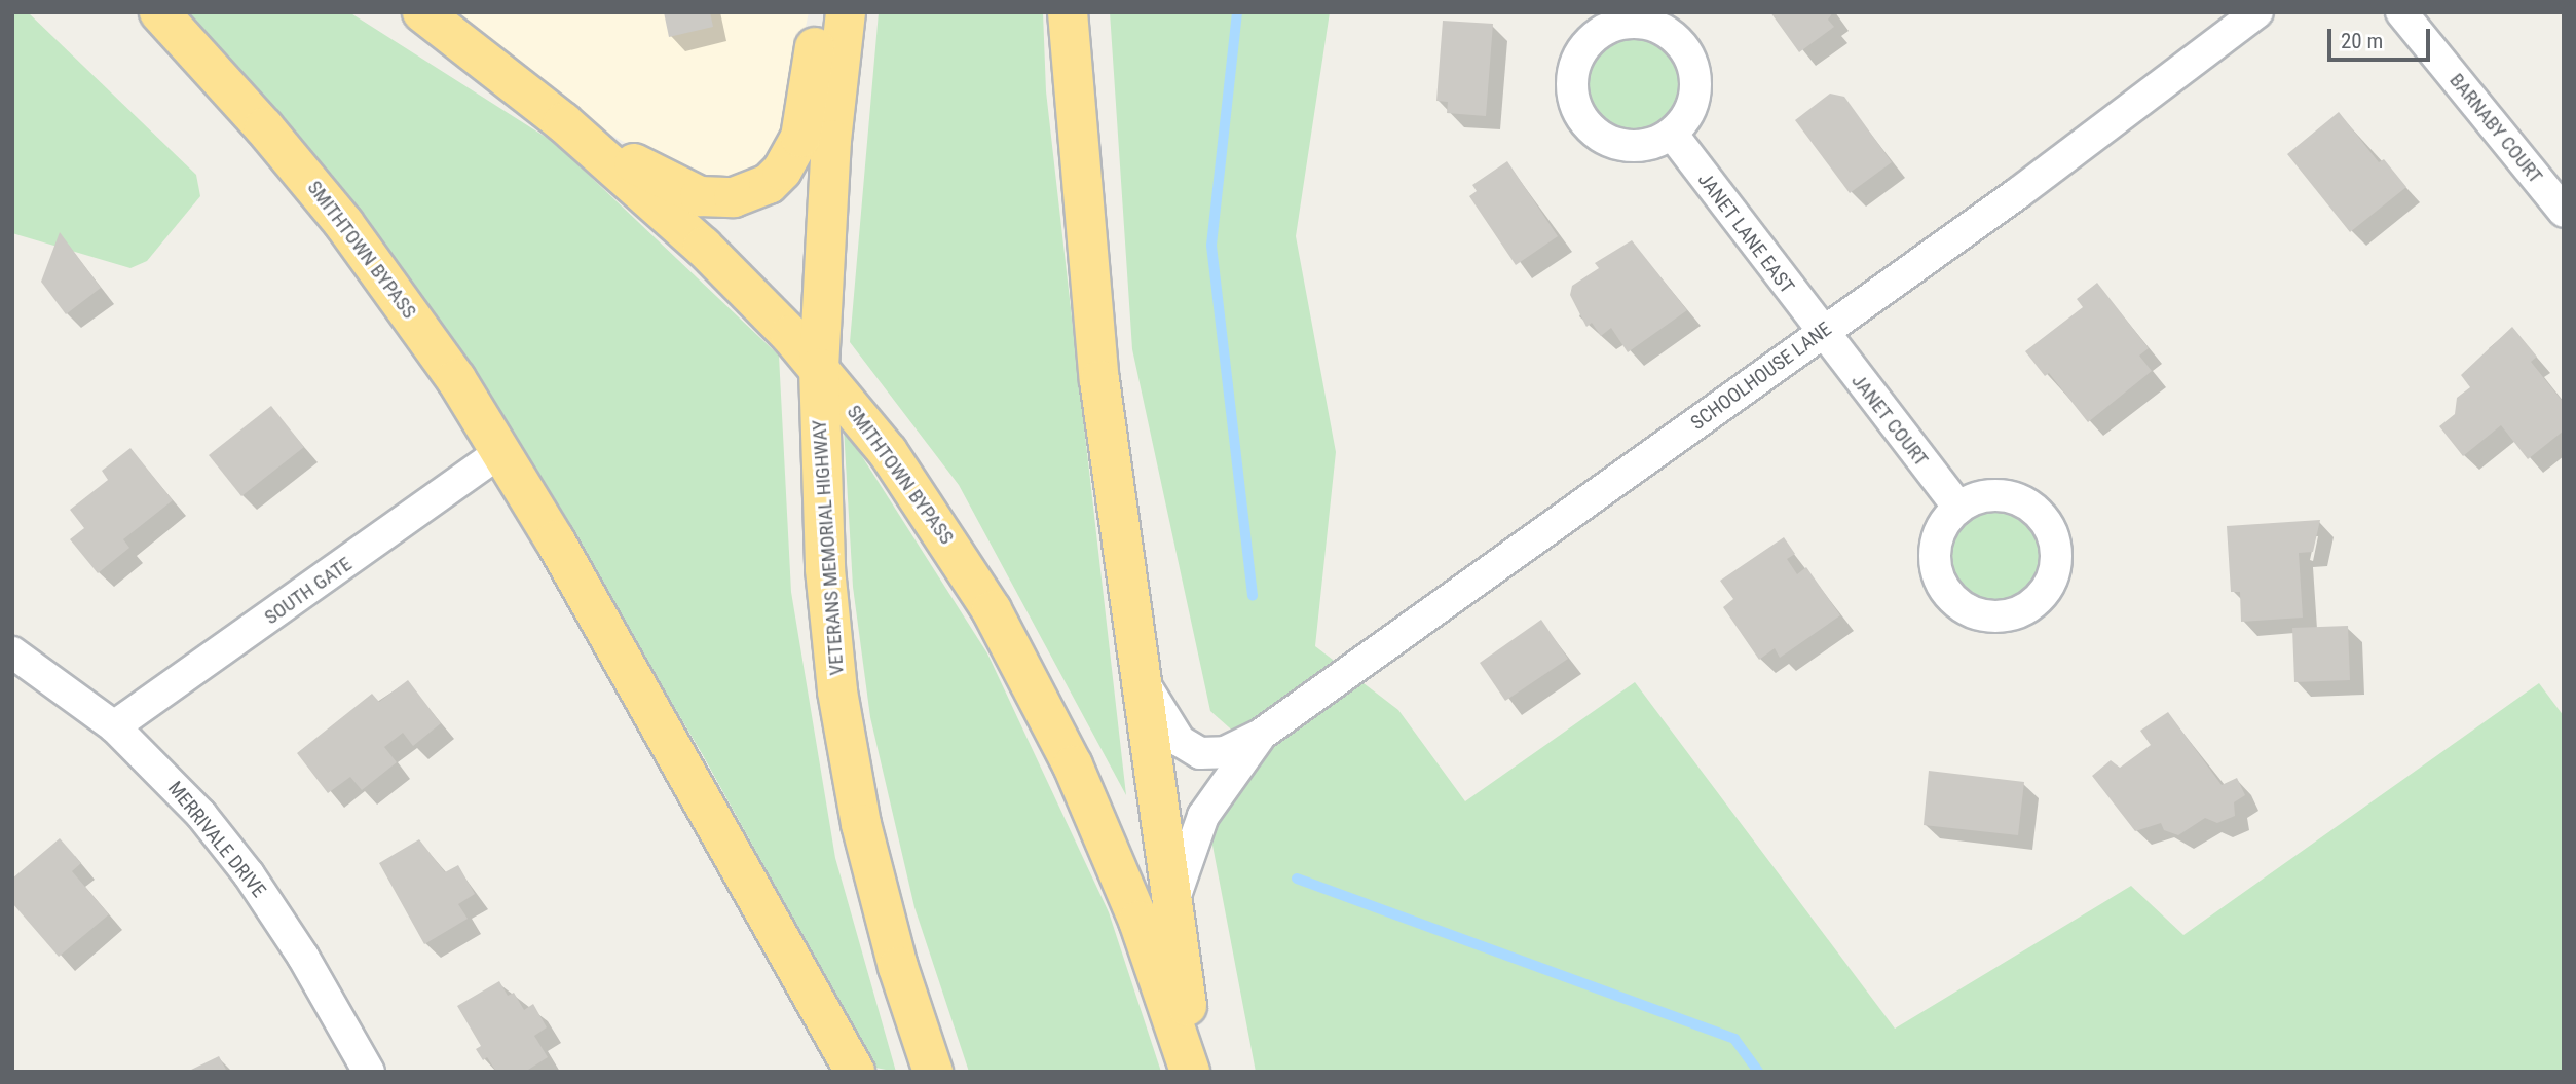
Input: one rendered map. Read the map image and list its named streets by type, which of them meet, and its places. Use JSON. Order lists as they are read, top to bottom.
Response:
{
  "streets": {
    "highway": ["SMITHTOWN BYPASS", "VETERANS MEMORIAL HIGHWAY"],
    "street": [
      "BARNABY COURT",
      "JANET LANE EAST",
      "SCHOOLHOUSE LANE",
      "JANET COURT",
      "SOUTH GATE",
      "MERRIVALE DRIVE"
    ]
  },
  "crossings": [
    ["JANET LANE EAST", "SCHOOLHOUSE LANE"],
    ["JANET LANE EAST", "JANET COURT"],
    ["SMITHTOWN BYPASS", "VETERANS MEMORIAL HIGHWAY"],
    ["SMITHTOWN BYPASS", "SOUTH GATE"],
    ["SCHOOLHOUSE LANE", "JANET COURT"],
    ["SOUTH GATE", "MERRIVALE DRIVE"]
  ],
  "scale_bar": "20 m"
}
